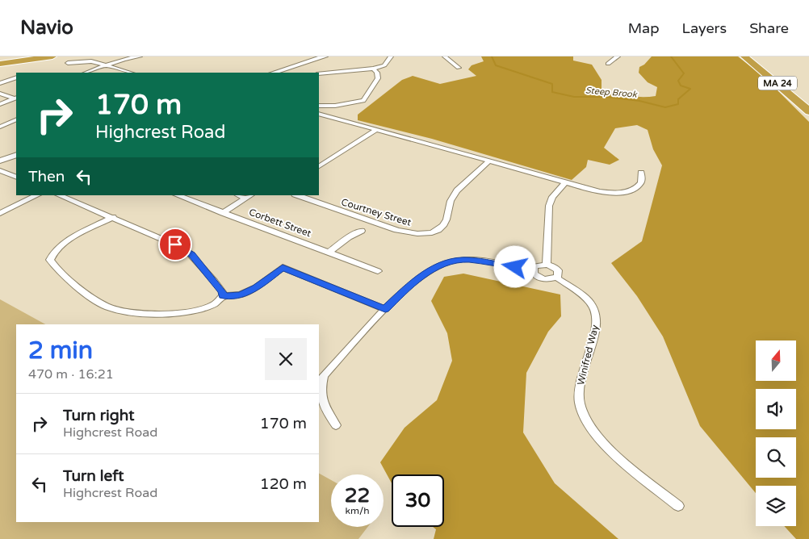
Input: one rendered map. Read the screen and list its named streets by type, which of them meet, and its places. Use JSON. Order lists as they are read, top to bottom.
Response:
{
  "streets": {
    "highway": ["MA 24"],
    "street": ["Courtney Street", "Corbett Street", "Winifred Way"]
  },
  "water": ["Steep Brook"],
  "north": "top",
  "page": {
    "header": "Navio",
    "nav": ["Map", "Layers", "Share"],
    "turn": ["170 m", "Highcrest Road"],
    "then": "Then",
    "heading": ["2 min", "470 m · 16:21"],
    "list": [
      {
        "name": "Turn right",
        "note": "Highcrest Road",
        "value": "170 m"
      },
      {
        "name": "Turn left",
        "note": "Highcrest Road",
        "value": "120 m"
      }
    ],
    "speed": "22 km/h",
    "limit": "30"
  }
}
